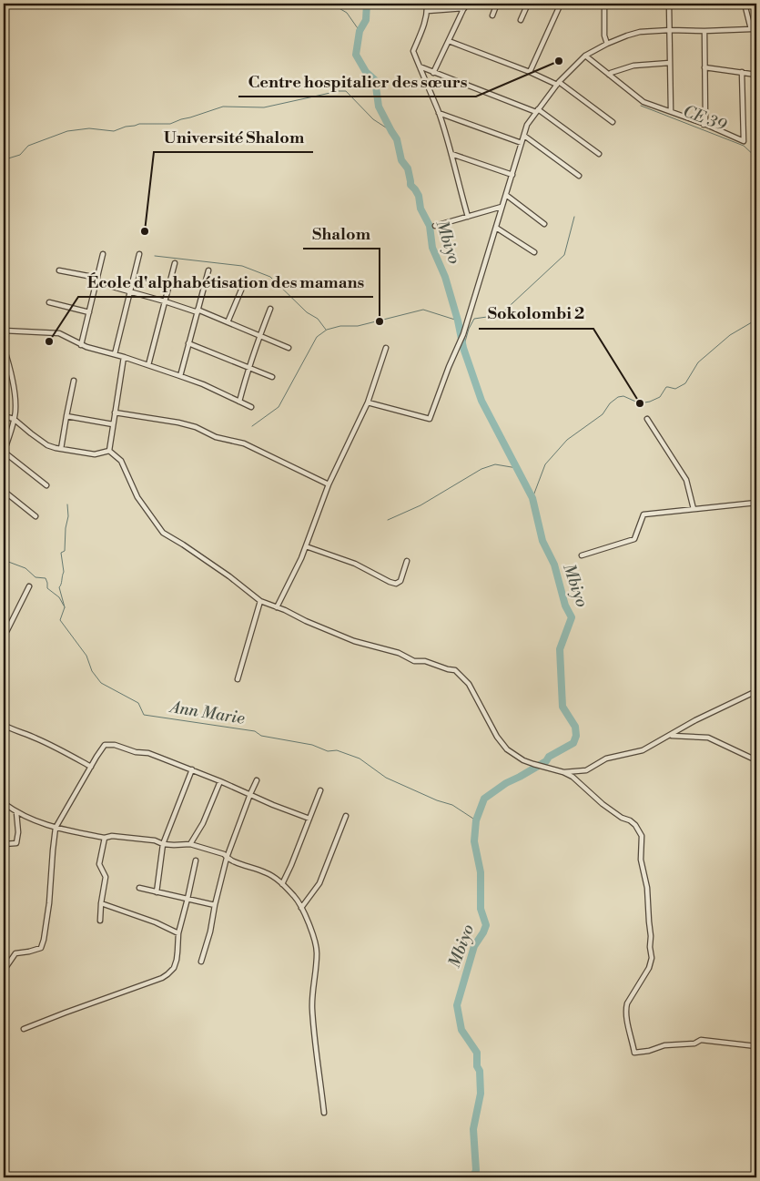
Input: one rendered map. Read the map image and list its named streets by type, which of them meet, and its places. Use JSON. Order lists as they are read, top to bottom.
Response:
{
  "water": ["CE 39", "Mbiyo", "Ann Marie"],
  "places": [
    "Centre hospitalier des sœurs",
    "Université Shalom",
    "Shalom",
    "École d'alphabétisation des mamans",
    "Sokolombi 2"
  ]
}
